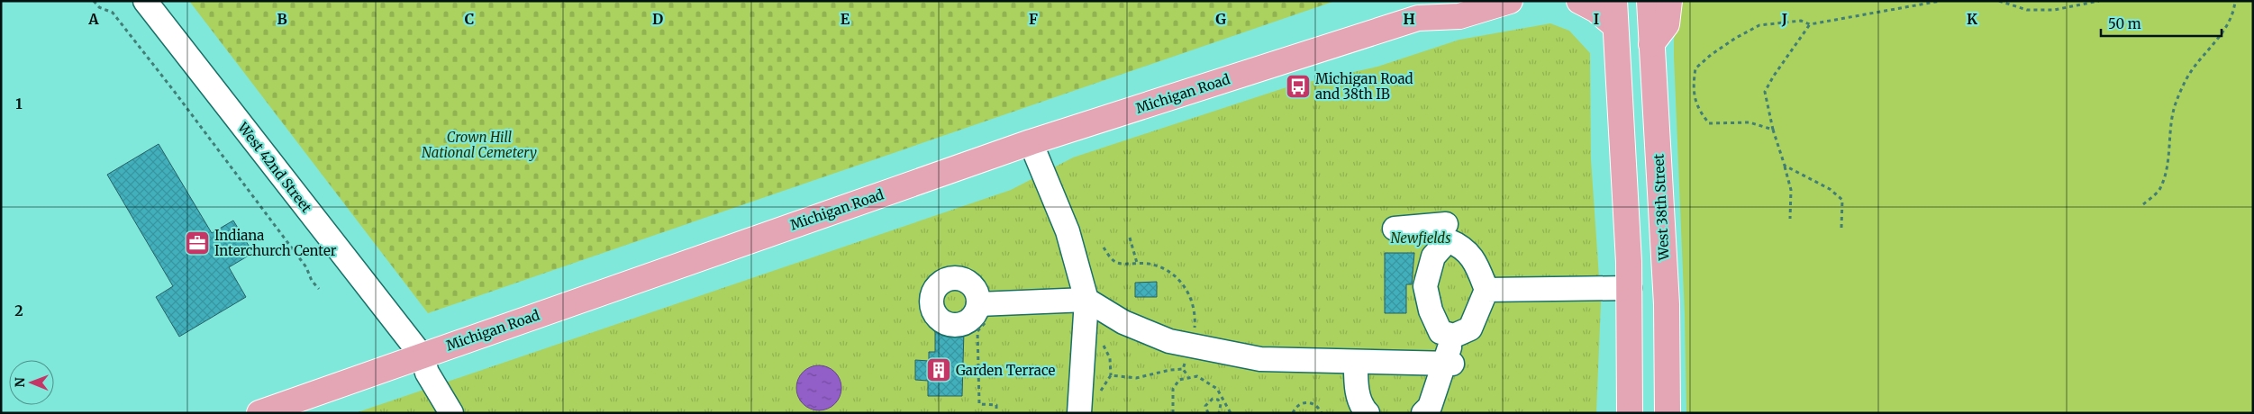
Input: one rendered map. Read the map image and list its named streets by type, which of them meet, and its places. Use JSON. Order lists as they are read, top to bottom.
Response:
{
  "streets": {
    "main road": ["Michigan Road", "West 38th Street"],
    "street": ["West 42nd Street"]
  },
  "crossings": [
    ["Michigan Road", "West 42nd Street"]
  ],
  "parks": ["Crown Hill National Cemetery", "Newfields"],
  "places": {
    "bus stop": ["Michigan Road and 38th IB"],
    "office": ["Indiana Interchurch Center"],
    "building": ["Garden Terrace"]
  },
  "scale_bar": "50 m",
  "north": "left",
  "grid": {
    "columns": [
      "A",
      "B",
      "C",
      "D",
      "E",
      "F",
      "G",
      "H",
      "I",
      "J",
      "K"
    ],
    "rows": ["1", "2"]
  }
}
